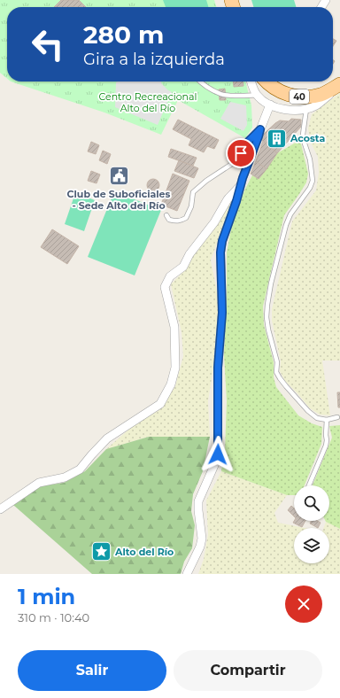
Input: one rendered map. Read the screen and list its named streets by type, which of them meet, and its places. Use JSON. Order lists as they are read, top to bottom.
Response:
{
  "streets": {
    "main road": ["40"]
  },
  "parks": ["Centro Recreacional Alto del Río"],
  "places": {
    "building": ["Acosta"],
    "public building": ["Club de Suboficiales - Sede Alto del Río"],
    "place": ["Alto del Río"]
  },
  "page": {
    "turn": ["280 m", "Gira a la izquierda"],
    "heading": ["1 min", "310 m · 10:40"],
    "buttons": ["Salir", "Compartir"]
  }
}
